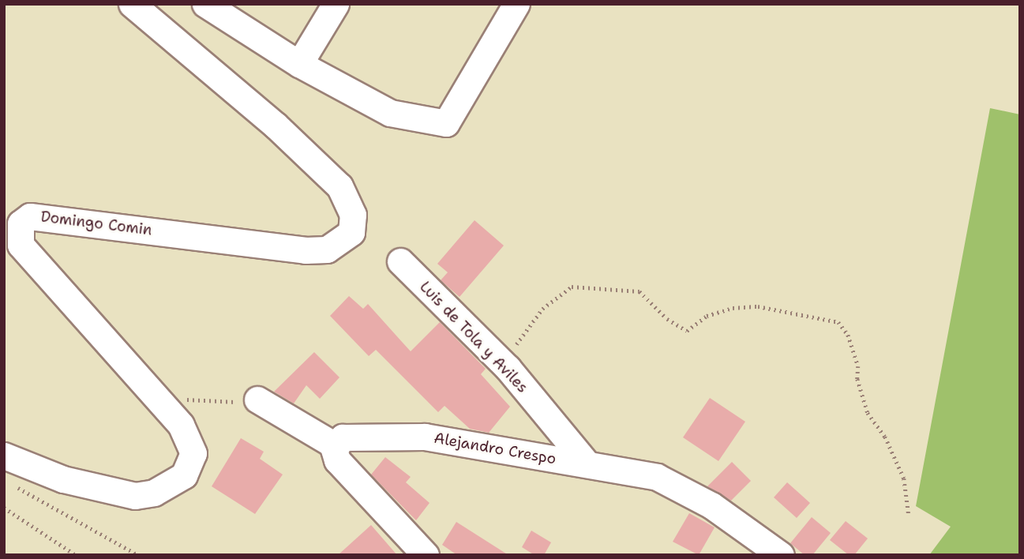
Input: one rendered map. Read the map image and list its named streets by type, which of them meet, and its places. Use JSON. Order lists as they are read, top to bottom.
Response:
{
  "streets": {
    "street": ["Domingo Comin", "Luis de Tola y Aviles", "Alejandro Crespo"]
  },
  "crossings": [
    ["Luis de Tola y Aviles", "Alejandro Crespo"]
  ]
}
